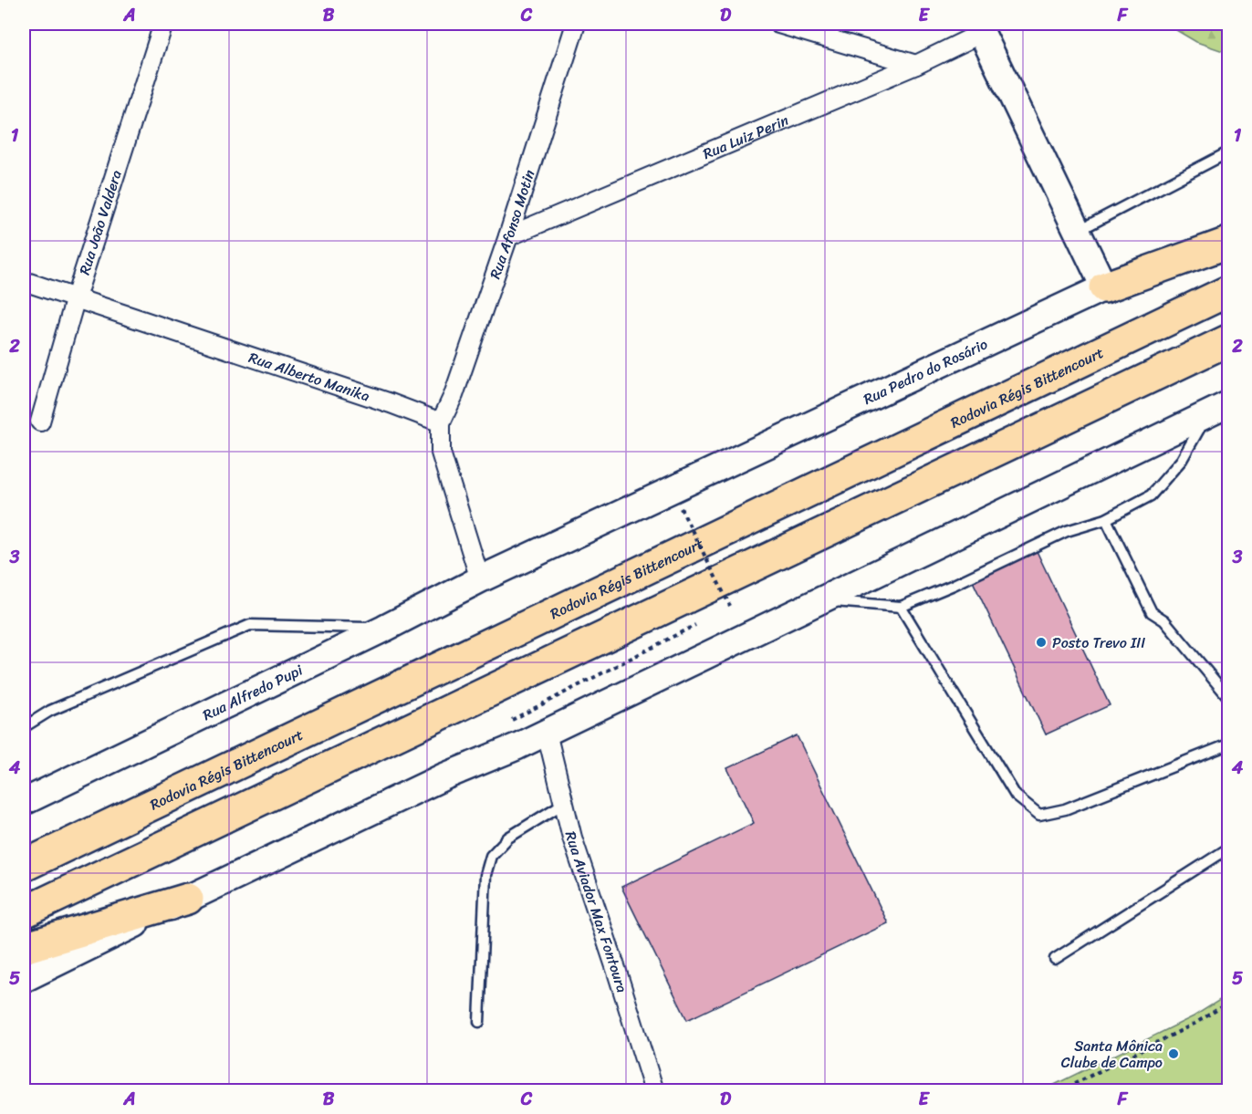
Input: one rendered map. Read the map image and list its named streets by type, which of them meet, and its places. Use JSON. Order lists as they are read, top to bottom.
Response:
{
  "streets": {
    "highway": ["Rodovia Régis Bittencourt"],
    "street": [
      "Rua Luiz Perin",
      "Rua João Valdera",
      "Rua Afonso Motin",
      "Rua Pedro do Rosário",
      "Rua Alberto Manika",
      "Rua Alfredo Pupi",
      "Rua Aviador Max Fontoura"
    ]
  },
  "crossings": [
    ["Rua Luiz Perin", "Rua Afonso Motin"],
    ["Rua João Valdera", "Rua Alberto Manika"],
    ["Rua Afonso Motin", "Rua Alberto Manika"],
    ["Rua Pedro do Rosário", "Rua Alfredo Pupi"]
  ],
  "places": ["Posto Trevo III", "Santa Mônica Clube de Campo"],
  "grid": {
    "columns": [
      "A",
      "B",
      "C",
      "D",
      "E",
      "F"
    ],
    "rows": [
      "1",
      "2",
      "3",
      "4",
      "5"
    ]
  }
}
